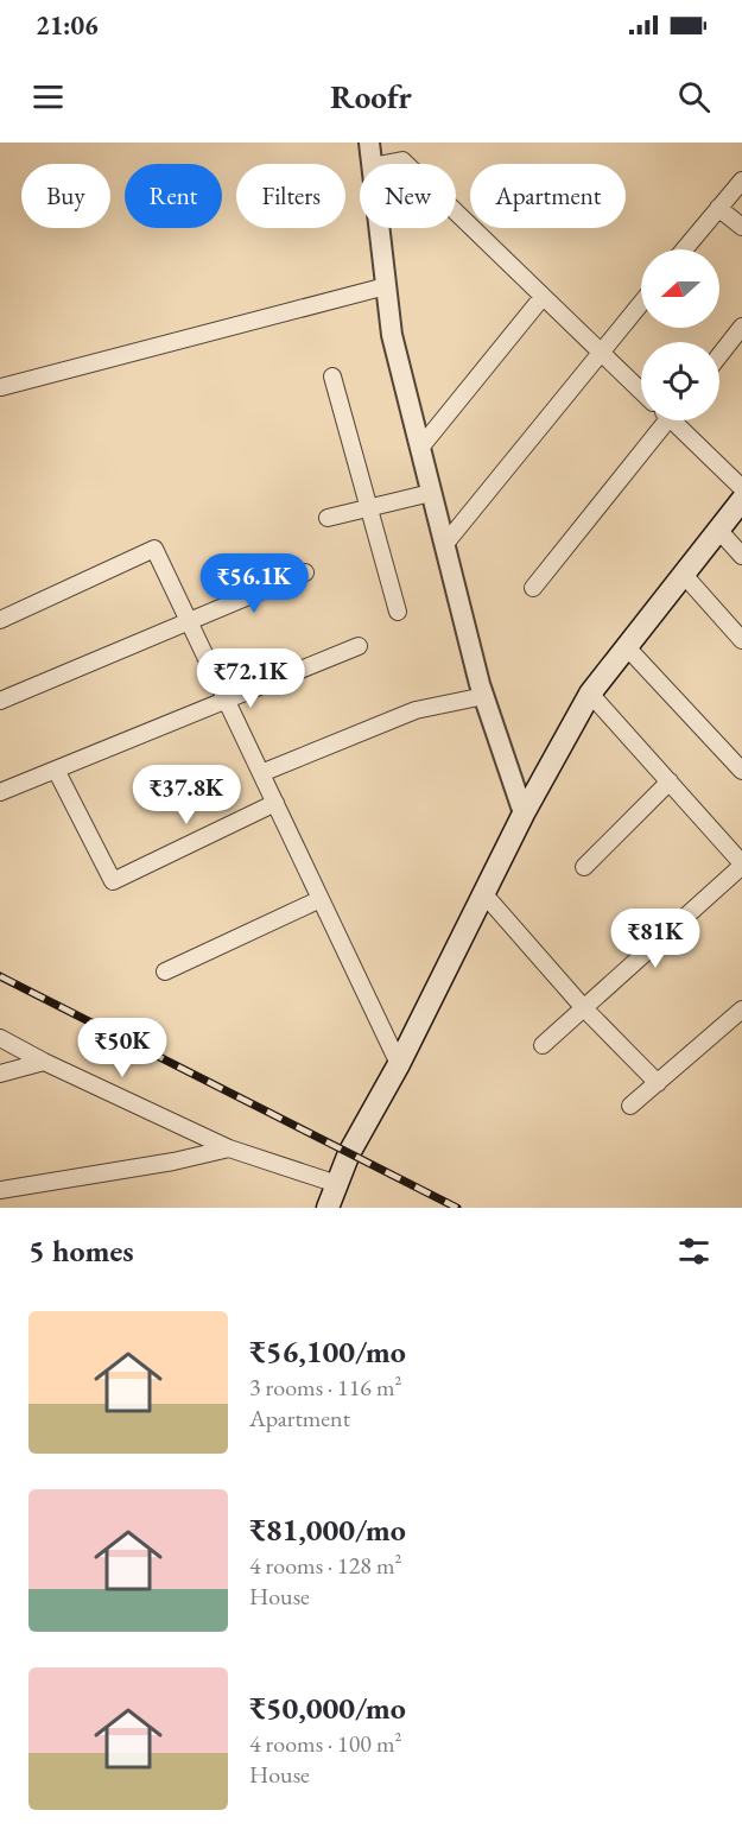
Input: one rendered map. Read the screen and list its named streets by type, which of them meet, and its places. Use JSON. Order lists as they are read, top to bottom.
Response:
{
  "north": "left",
  "page": {
    "status": "21:06",
    "header": "Roofr",
    "chip": [
      "Buy",
      "Rent",
      "Filters",
      "New",
      "Apartment"
    ],
    "price": [
      "₹56.1K",
      "₹72.1K",
      "₹37.8K",
      "₹81K",
      "₹50K"
    ],
    "heading": "5 homes",
    "list": [
      {
        "name": "₹56,100/mo",
        "note": "3 rooms · 116 m² · Apartment"
      },
      {
        "name": "₹81,000/mo",
        "note": "4 rooms · 128 m² · House"
      },
      {
        "name": "₹50,000/mo",
        "note": "4 rooms · 100 m² · House"
      }
    ]
  }
}
